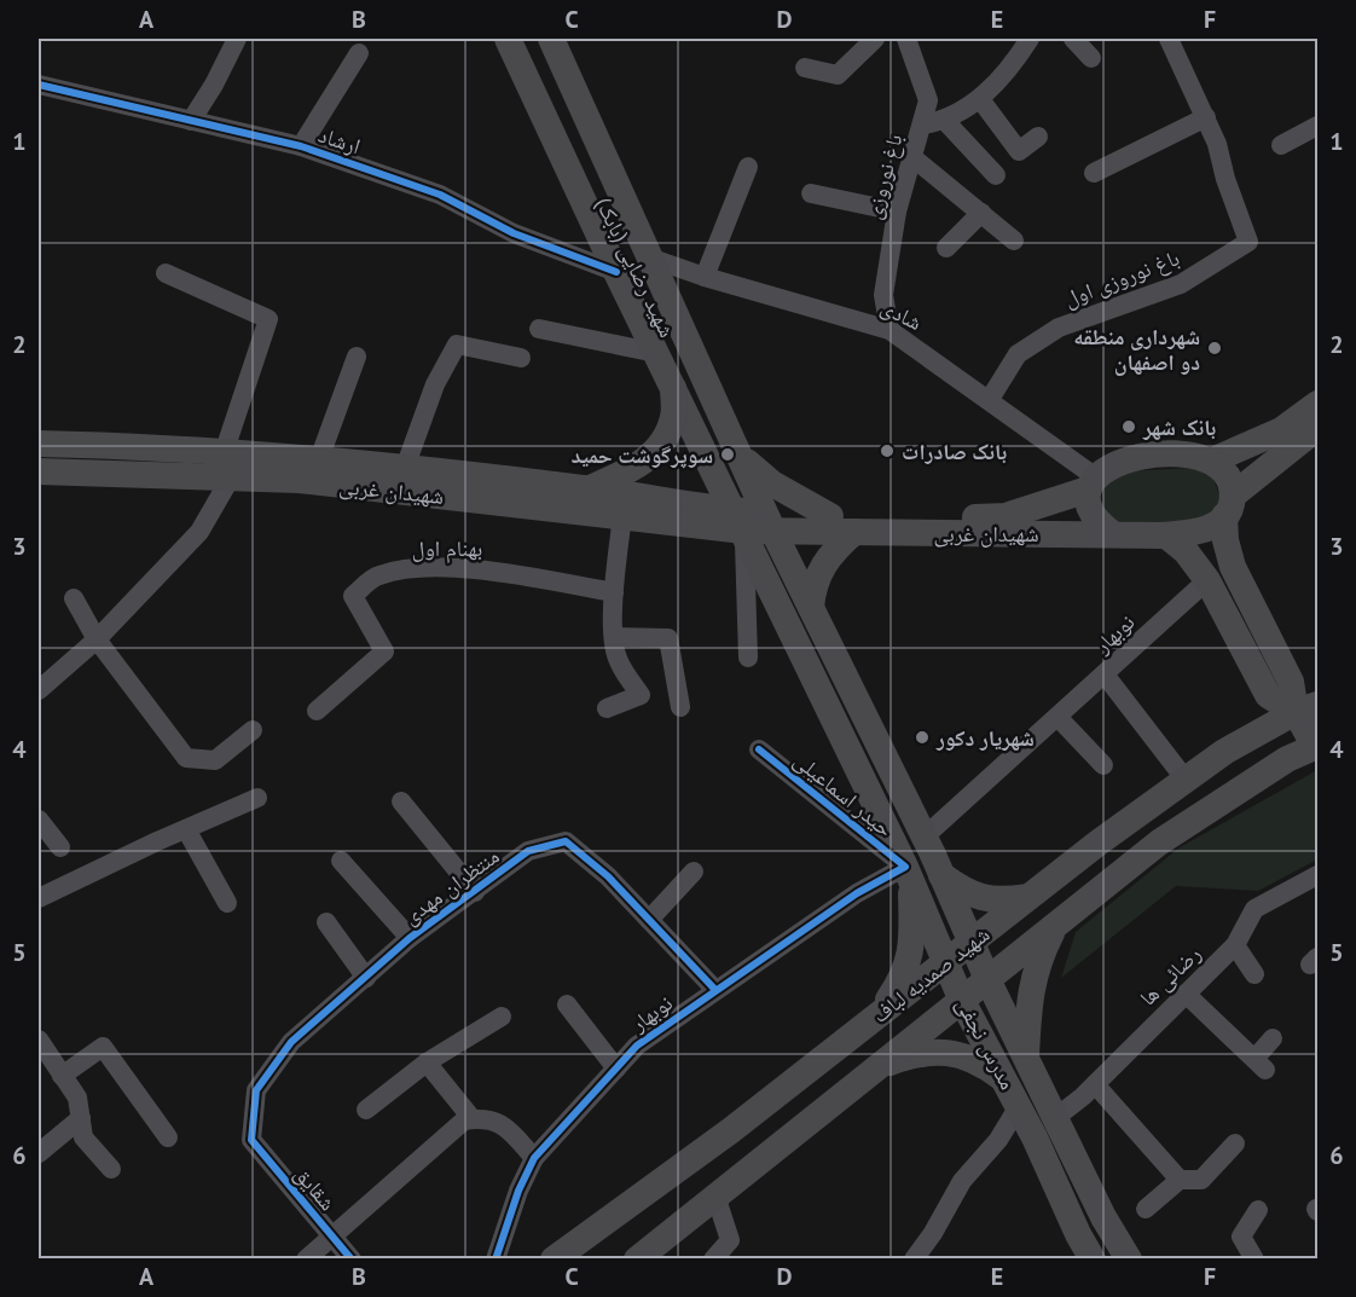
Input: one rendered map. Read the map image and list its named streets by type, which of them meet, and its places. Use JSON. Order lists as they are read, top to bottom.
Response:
{
  "streets": {
    "main road": [
      "شهید رضایی (بابک)",
      "شهیدان غربی",
      "شهید صمدیه لباف",
      "مدرس نجفی"
    ],
    "street": [
      "ارشاد",
      "باغ نوروزی",
      "باغ نوروزی اول",
      "شادی",
      "بهنام اول",
      "نوبهار",
      "حیدر اسماعیلی",
      "منتظران مهدی",
      "رضائی ها",
      "شقایق"
    ]
  },
  "crossings": [
    ["ارشاد", "شهید رضایی (بابک)"],
    ["باغ نوروزی", "شادی"],
    ["شهید رضایی (بابک)", "شادی"],
    ["شهید رضایی (بابک)", "شهیدان غربی"],
    ["شهید رضایی (بابک)", "مدرس نجفی"],
    ["باغ نوروزی اول", "شادی"],
    ["شادی", "شهیدان غربی"],
    ["شهیدان غربی", "مدرس نجفی"],
    ["نوبهار", "حیدر اسماعیلی"],
    ["نوبهار", "منتظران مهدی"],
    ["نوبهار", "مدرس نجفی"],
    ["حیدر اسماعیلی", "مدرس نجفی"],
    ["منتظران مهدی", "شقایق"],
    ["شهید صمدیه لباف", "مدرس نجفی"],
    ["رضائی ها", "مدرس نجفی"]
  ],
  "places": [
    "شهرداری منطقه دو اصفهان",
    "بانک شهر",
    "بانک صادرات",
    "سوپرگوشت حمید",
    "شهریار دکور"
  ],
  "grid": {
    "columns": [
      "A",
      "B",
      "C",
      "D",
      "E",
      "F"
    ],
    "rows": [
      "1",
      "2",
      "3",
      "4",
      "5",
      "6"
    ]
  }
}
